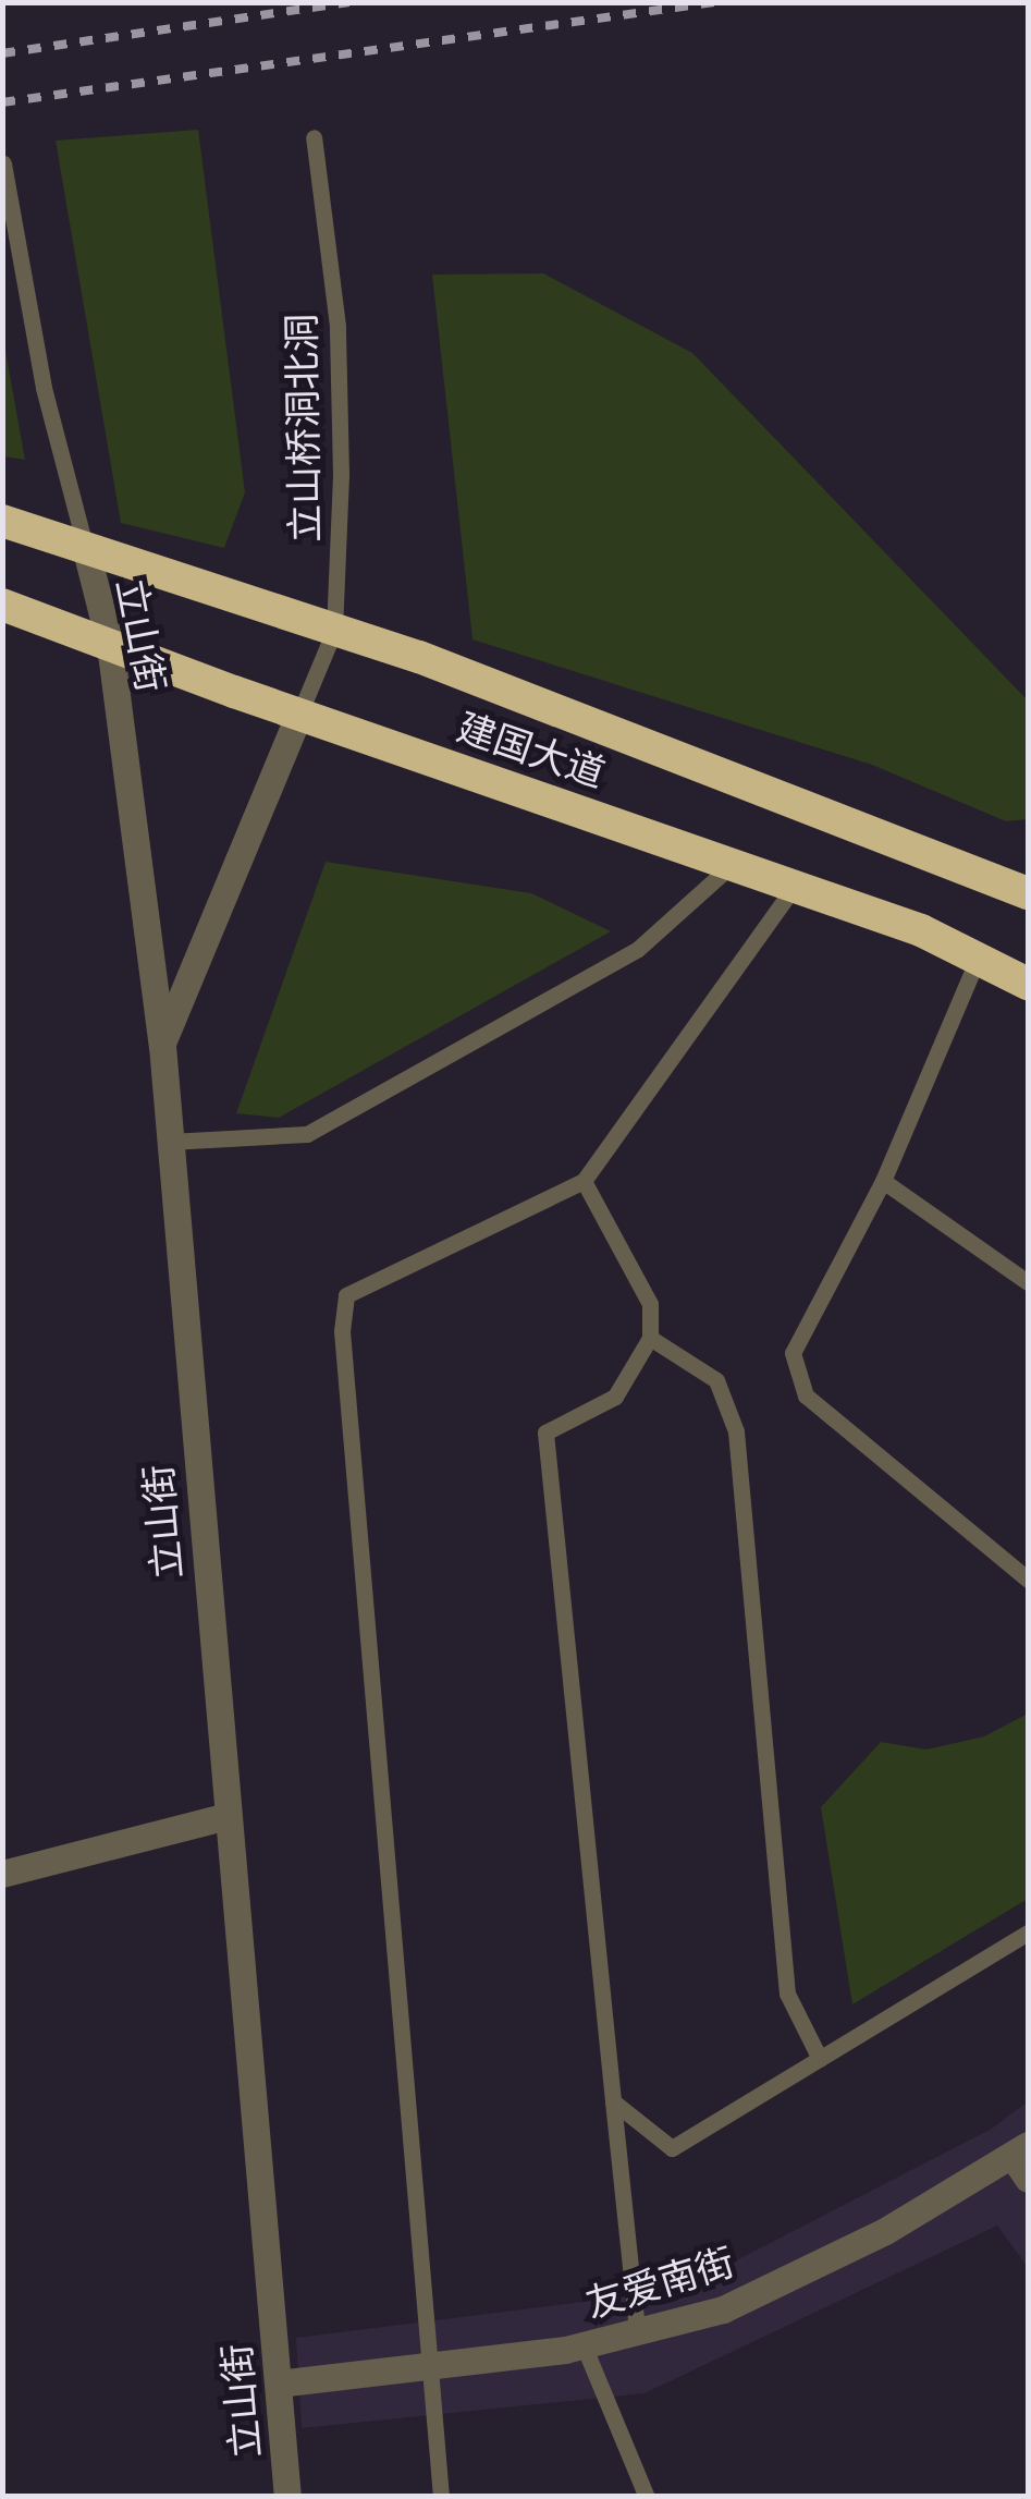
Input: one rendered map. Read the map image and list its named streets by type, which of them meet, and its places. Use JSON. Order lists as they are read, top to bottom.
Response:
{
  "streets": {
    "highway": ["建国大道"],
    "street": ["立山街", "友爱南街"],
    "lane": ["立山桥洞北洞"]
  },
  "crossings": [
    ["立山桥洞北洞", "建国大道"],
    ["立山街", "建国大道"],
    ["立山街", "友爱南街"]
  ]
}
